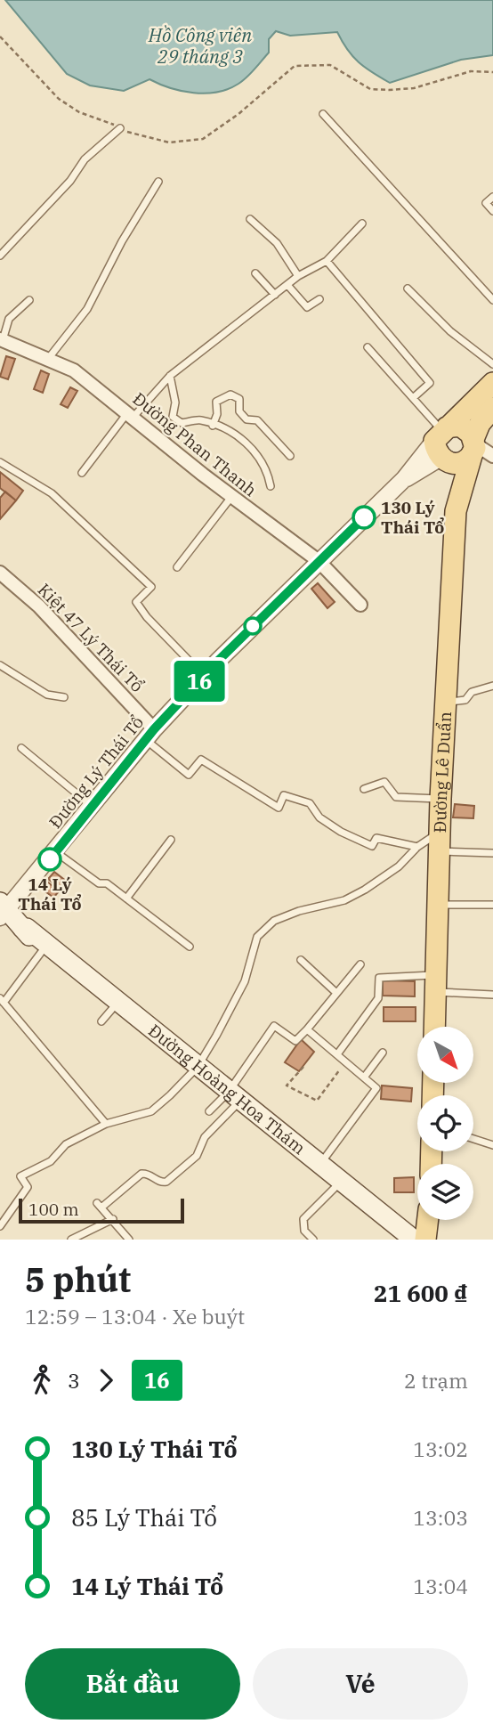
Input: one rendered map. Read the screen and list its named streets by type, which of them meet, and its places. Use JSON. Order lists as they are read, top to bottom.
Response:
{
  "streets": {
    "main road": ["Đường Lê Duẩn", "Đường Hoàng Hoa Thám"],
    "street": ["Đường Phan Thanh", "Kiệt 47 Lý Thái Tổ", "Đường Lý Thái Tổ"]
  },
  "crossings": [
    ["Đường Phan Thanh", "Đường Lý Thái Tổ"],
    ["Kiệt 47 Lý Thái Tổ", "Đường Lý Thái Tổ"],
    ["Đường Lý Thái Tổ", "Đường Lê Duẩn"],
    ["Đường Lý Thái Tổ", "Đường Hoàng Hoa Thám"]
  ],
  "water": ["Hồ Công viên 29 tháng 3"],
  "places": ["130 Lý Thái Tổ", "14 Lý Thái Tổ"],
  "lines": ["bus line 16"],
  "scale_bar": "100 m",
  "north": "bottom right",
  "page": {
    "on_map": "16",
    "scale": "100 m",
    "heading": ["5 phút", "12:59 – 13:04 · Xe buýt", "21 600 ₫"],
    "legs": ["3", "16", "2 trạm"],
    "list": [
      {
        "name": "130 Lý Thái Tổ",
        "value": "13:02"
      },
      {
        "name": "85 Lý Thái Tổ",
        "value": "13:03"
      },
      {
        "name": "14 Lý Thái Tổ",
        "value": "13:04"
      }
    ],
    "buttons": ["Bắt đầu", "Vé"]
  }
}
